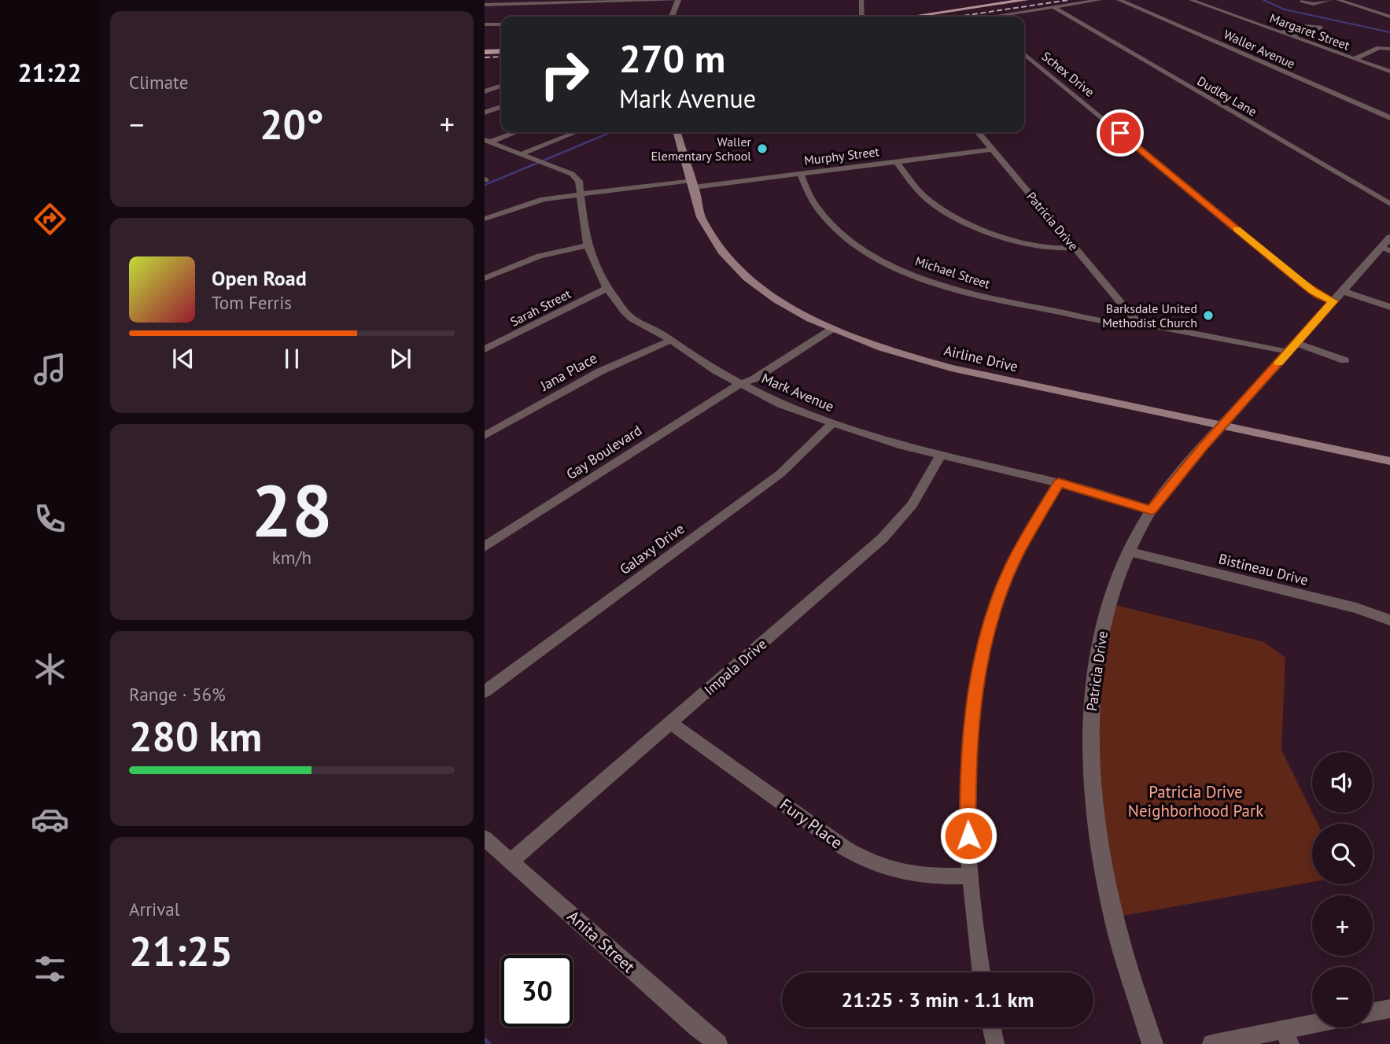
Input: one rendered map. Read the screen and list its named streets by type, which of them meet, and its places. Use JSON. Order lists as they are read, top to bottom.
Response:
{
  "streets": {
    "main road": ["Airline Drive"],
    "street": [
      "Margaret Street",
      "Waller Avenue",
      "Schex Drive",
      "Dudley Lane",
      "Murphy Street",
      "Patricia Drive",
      "Michael Street",
      "Sarah Street",
      "Jana Place",
      "Mark Avenue",
      "Gay Boulevard",
      "Galaxy Drive",
      "Bistineau Drive",
      "Impala Drive",
      "Fury Place",
      "Anita Street"
    ]
  },
  "crossings": [
    ["Schex Drive", "Patricia Drive"],
    ["Murphy Street", "Patricia Drive"],
    ["Murphy Street", "Michael Street"],
    ["Murphy Street", "Airline Drive"],
    ["Murphy Street", "Mark Avenue"],
    ["Patricia Drive", "Michael Street"],
    ["Patricia Drive", "Airline Drive"],
    ["Patricia Drive", "Mark Avenue"],
    ["Patricia Drive", "Bistineau Drive"],
    ["Sarah Street", "Mark Avenue"],
    ["Airline Drive", "Gay Boulevard"],
    ["Jana Place", "Mark Avenue"],
    ["Mark Avenue", "Gay Boulevard"],
    ["Mark Avenue", "Galaxy Drive"],
    ["Mark Avenue", "Impala Drive"],
    ["Impala Drive", "Fury Place"],
    ["Impala Drive", "Anita Street"]
  ],
  "parks": ["Patricia Drive Neighborhood Park"],
  "places": ["Waller Elementary School", "Barksdale United Methodist Church"],
  "page": {
    "tabs": "21:22",
    "tile": [
      "Climate",
      ["28", "km/h"],
      ["Range · 56%", "280 km"],
      ["Arrival", "21:25"]
    ],
    "turn": ["270 m", "Mark Avenue"],
    "heat": ["−", "20°", "+"],
    "song": ["Open Road", "Tom Ferris"],
    "map_buttons": ["+", "−"],
    "limit": "30",
    "trip": "21:25 · 3 min · 1.1 km"
  }
}
